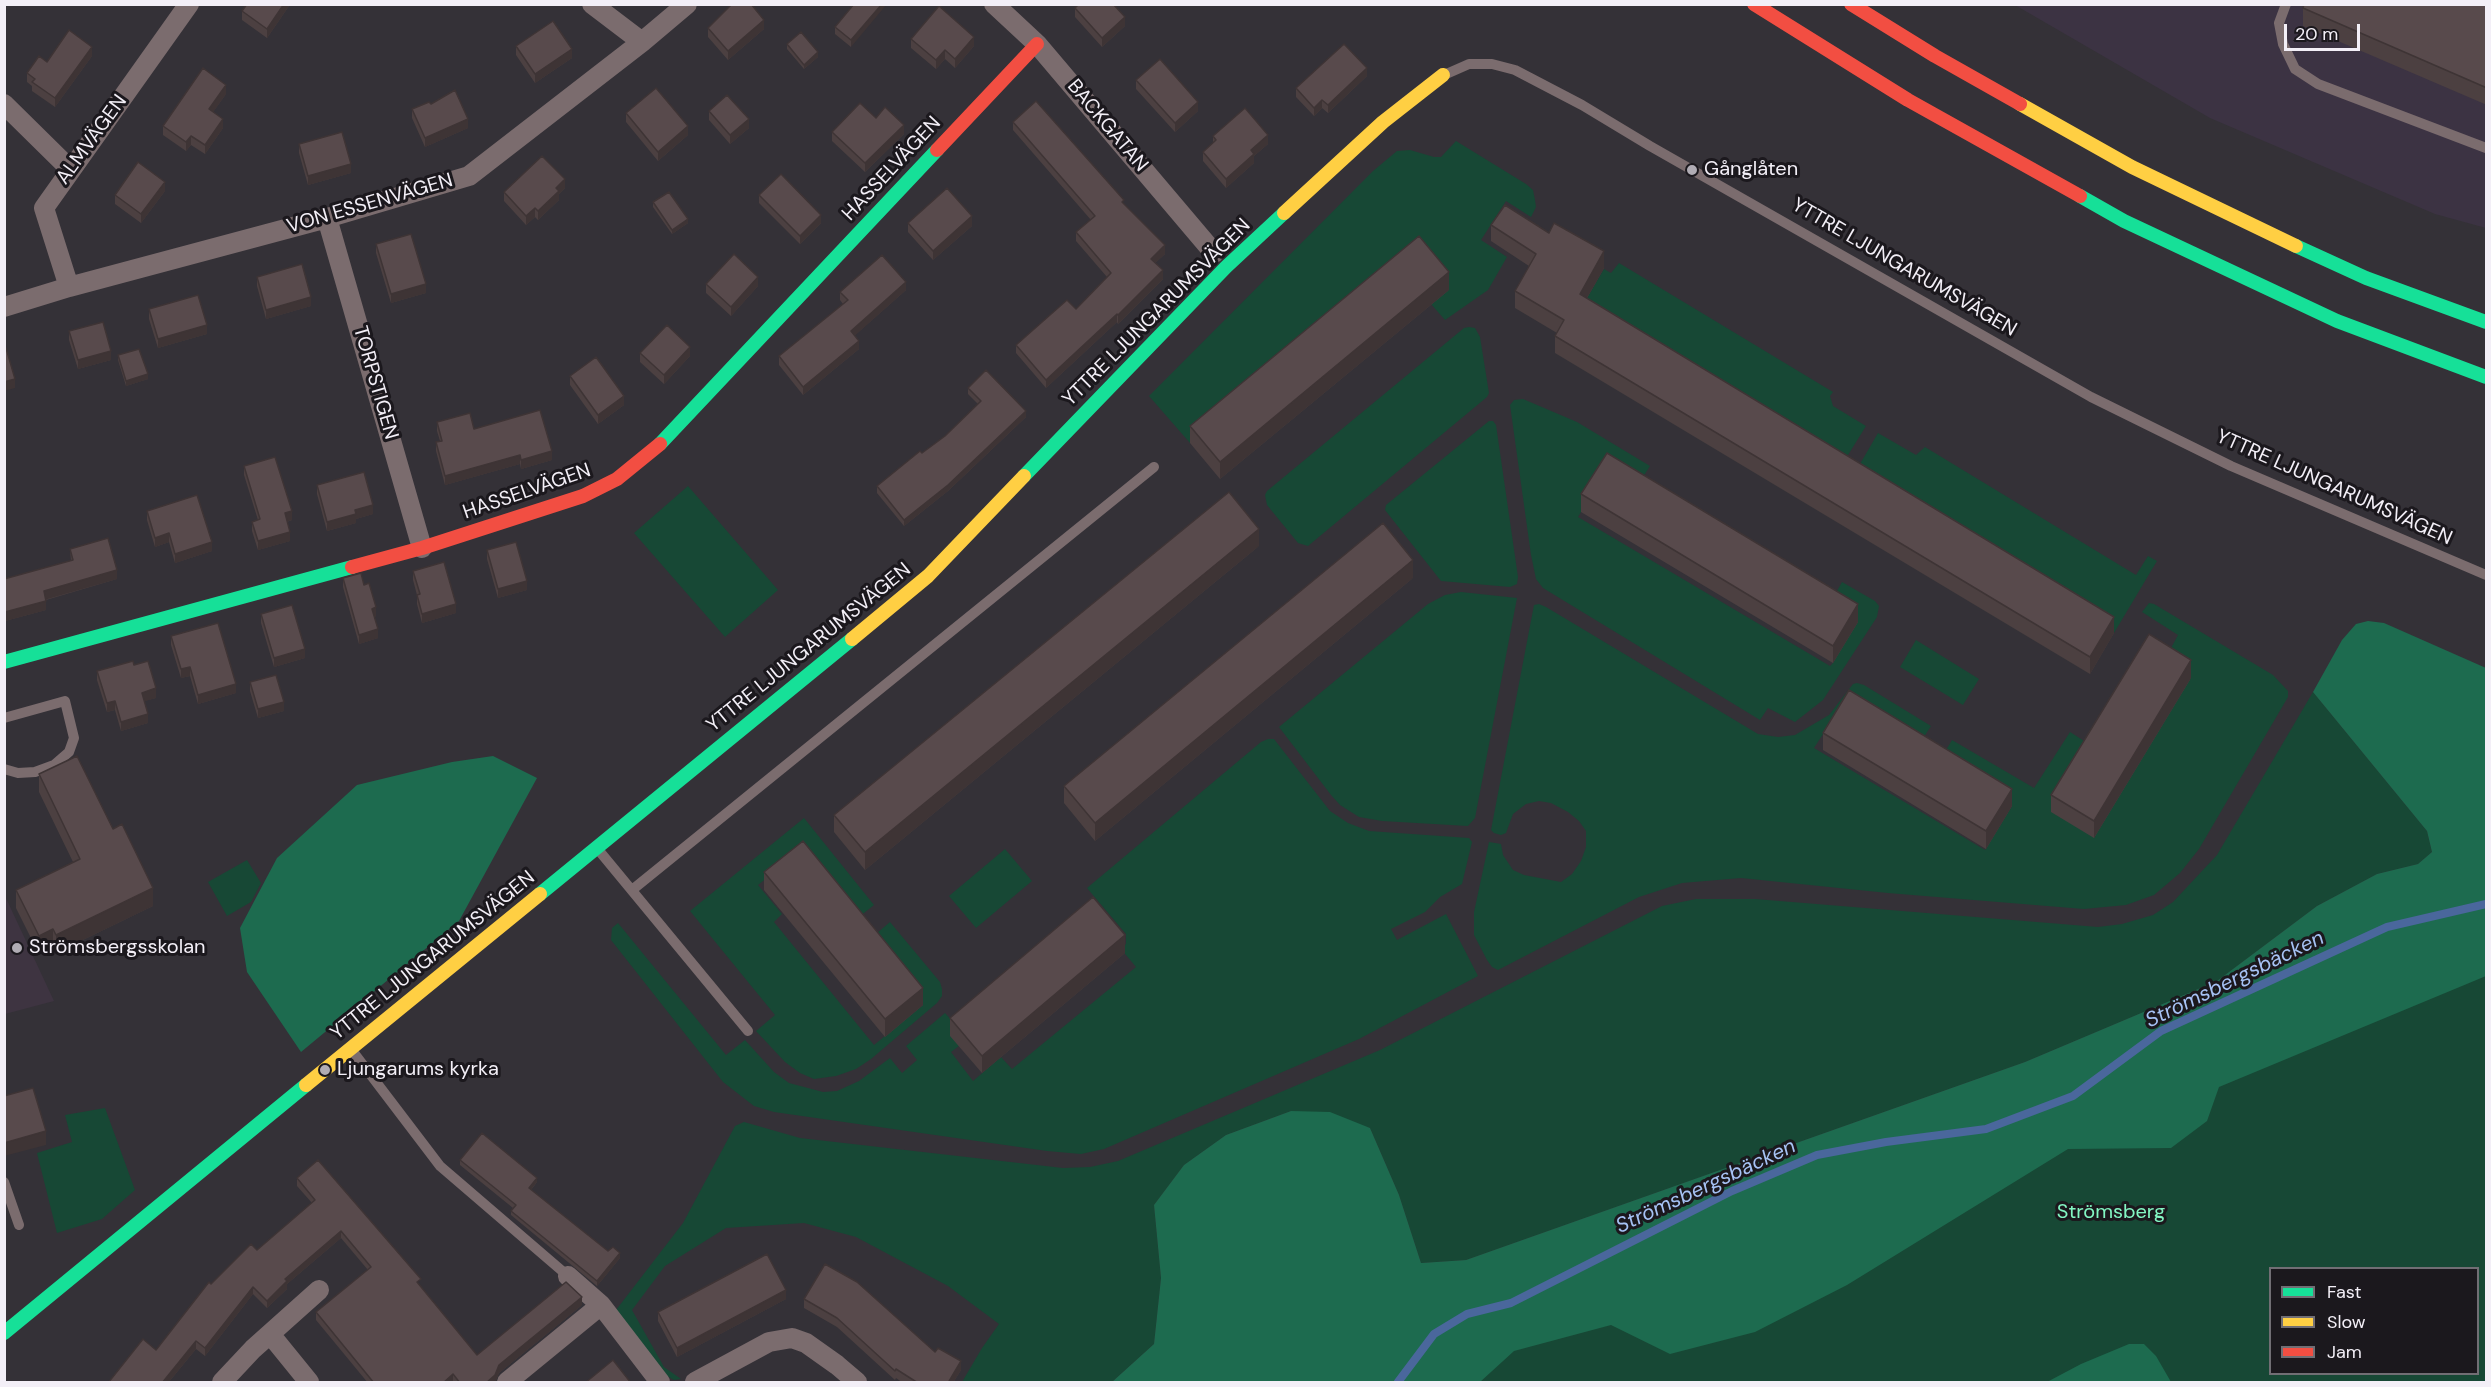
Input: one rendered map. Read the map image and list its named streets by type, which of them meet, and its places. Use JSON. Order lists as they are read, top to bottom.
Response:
{
  "streets": {
    "main road": ["HASSELVÄGEN", "YTTRE LJUNGARUMSVÄGEN"],
    "street": [
      "BACKGATAN",
      "ALMVÄGEN",
      "VON ESSENVÄGEN",
      "TORPSTIGEN"
    ]
  },
  "crossings": [
    ["BACKGATAN", "HASSELVÄGEN"],
    ["ALMVÄGEN", "VON ESSENVÄGEN"],
    ["HASSELVÄGEN", "TORPSTIGEN"],
    ["VON ESSENVÄGEN", "TORPSTIGEN"]
  ],
  "water": ["Strömsbergsbäcken"],
  "parks": ["Strömsberg"],
  "places": ["Gånglåten", "Strömsbergsskolan", "Ljungarums kyrka"],
  "legend": ["Fast", "Slow", "Jam"],
  "scale_bar": "20 m"
}
